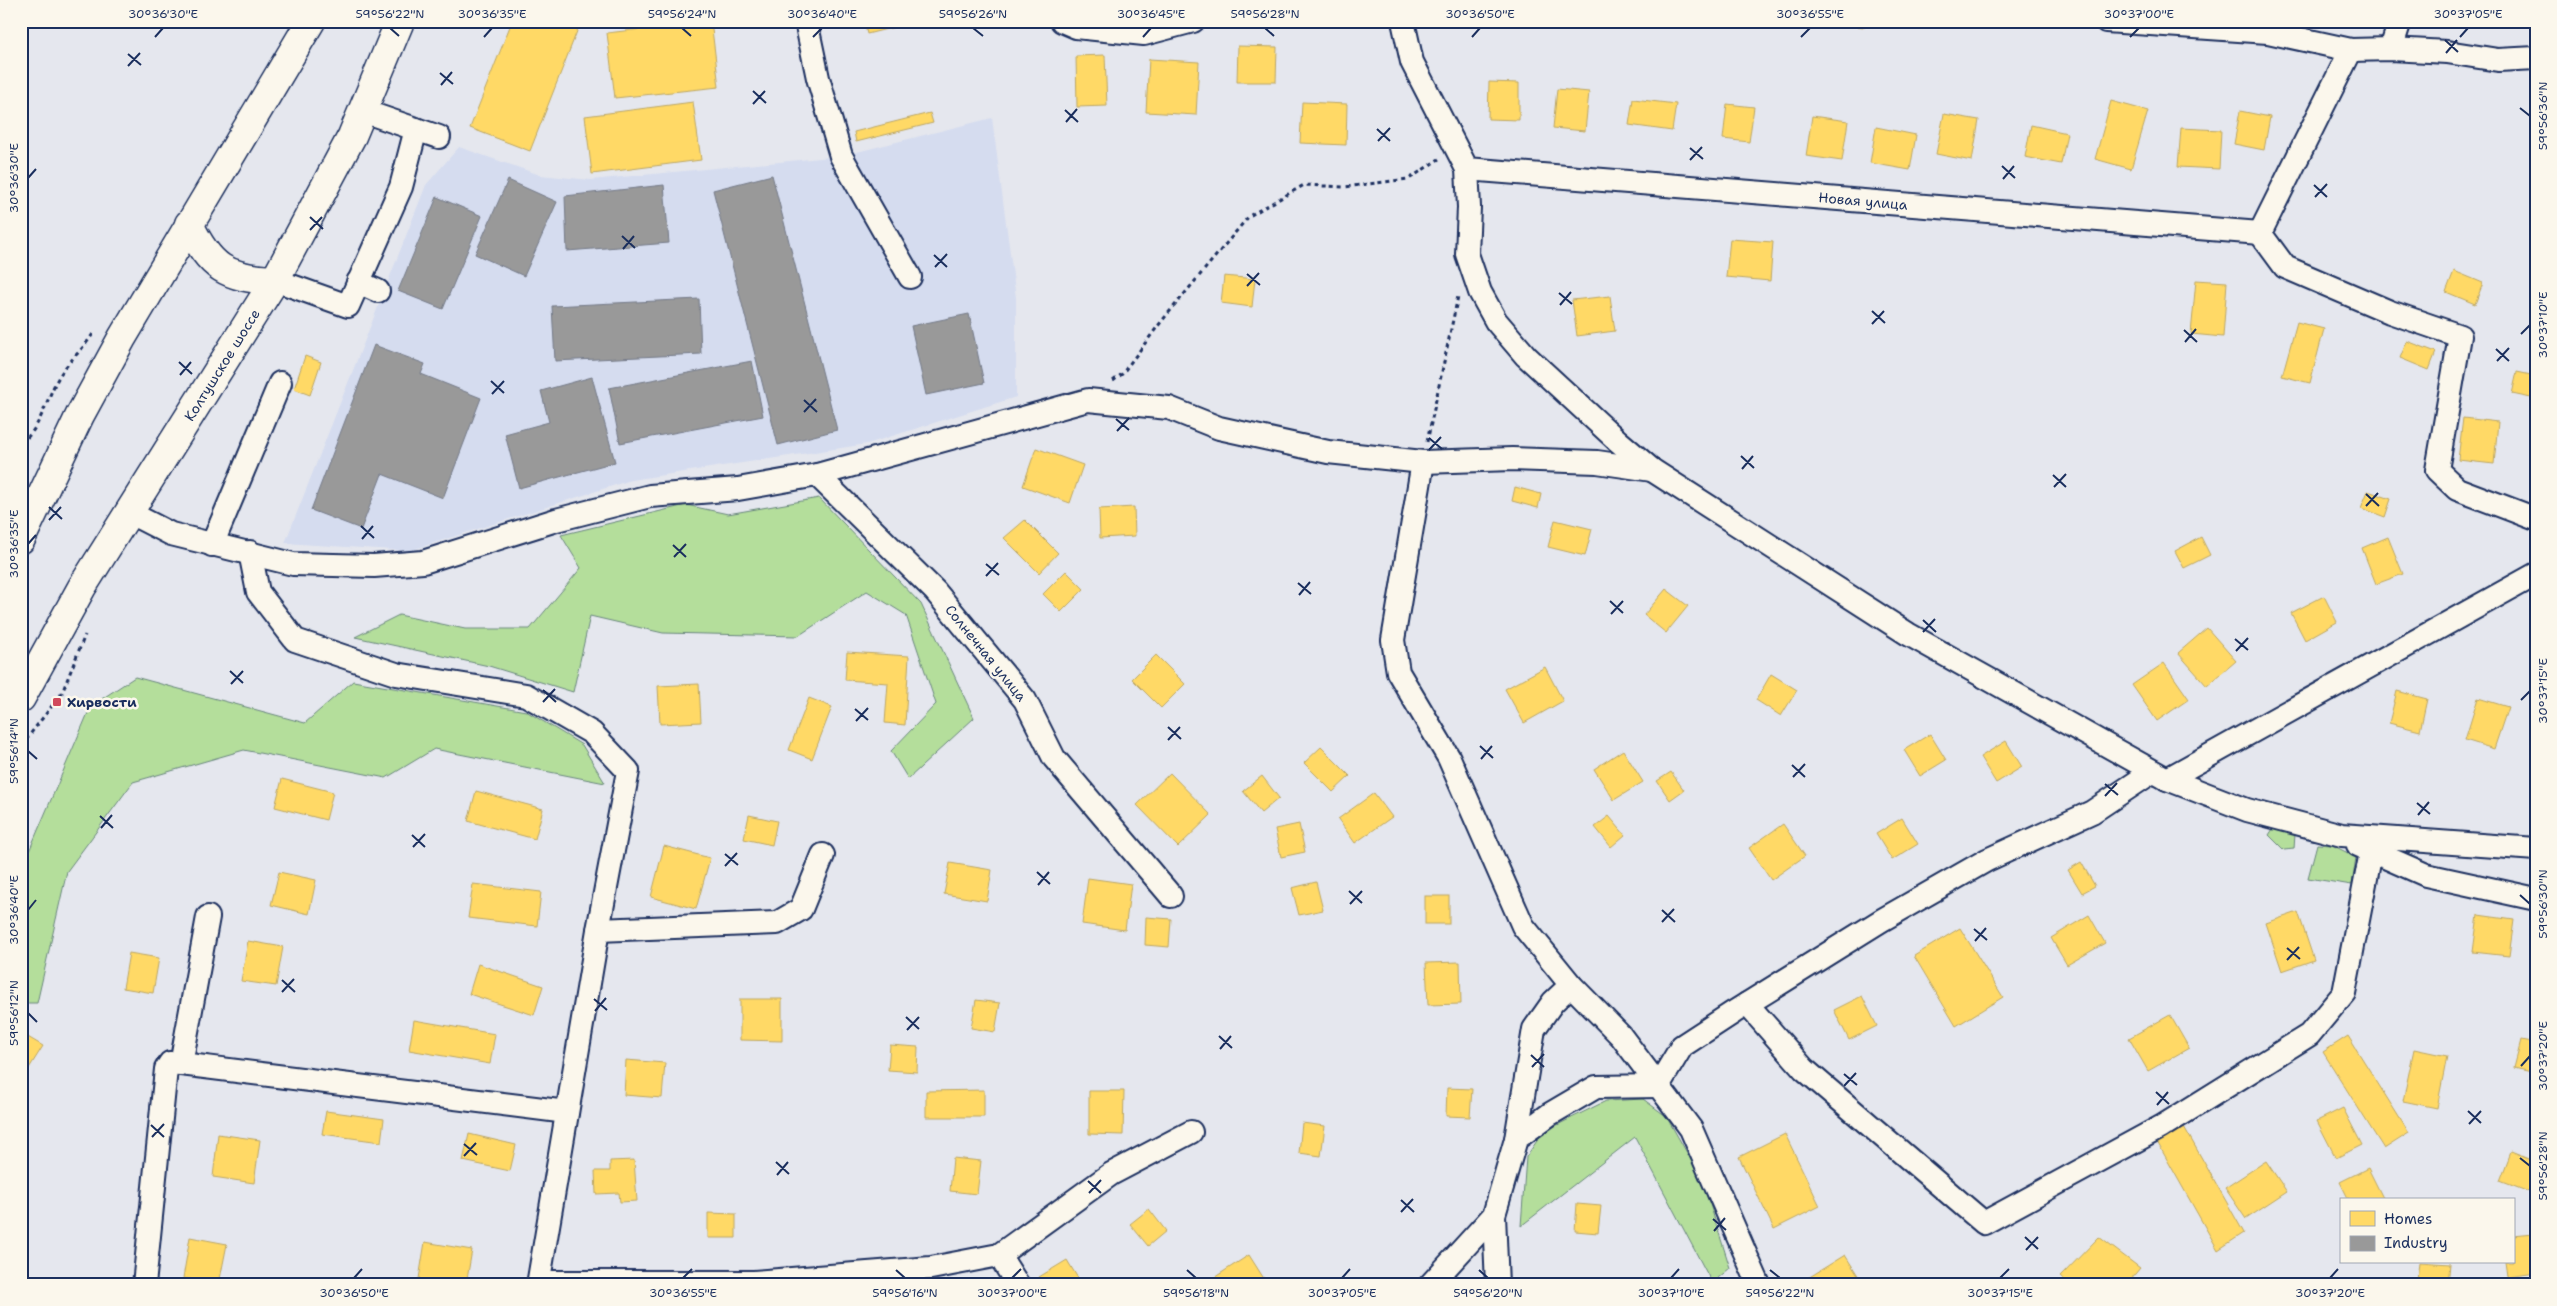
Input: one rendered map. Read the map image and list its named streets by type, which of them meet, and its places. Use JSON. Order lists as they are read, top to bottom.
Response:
{
  "streets": {
    "main road": ["Колтушское шоссе"],
    "street": ["Новая улица", "Солнечная улица"]
  },
  "places": {
    "transit": ["Хирвости"]
  },
  "legend": ["Homes", "Industry"],
  "coordinates": [
    "30°36'30\"E",
    "59°56'22\"N",
    "30°36'35\"E",
    "59°56'24\"N",
    "30°36'40\"E",
    "59°56'26\"N",
    "30°36'45\"E",
    "59°56'28\"N",
    "30°36'50\"E",
    "30°36'55\"E",
    "30°37'00\"E",
    "30°37'05\"E",
    "59°56'36\"N",
    "30°37'10\"E",
    "30°37'15\"E",
    "59°56'14\"N",
    "59°56'30\"N",
    "59°56'12\"N",
    "30°37'20\"E",
    "59°56'16\"N",
    "59°56'18\"N",
    "59°56'20\"N"
  ]
}
